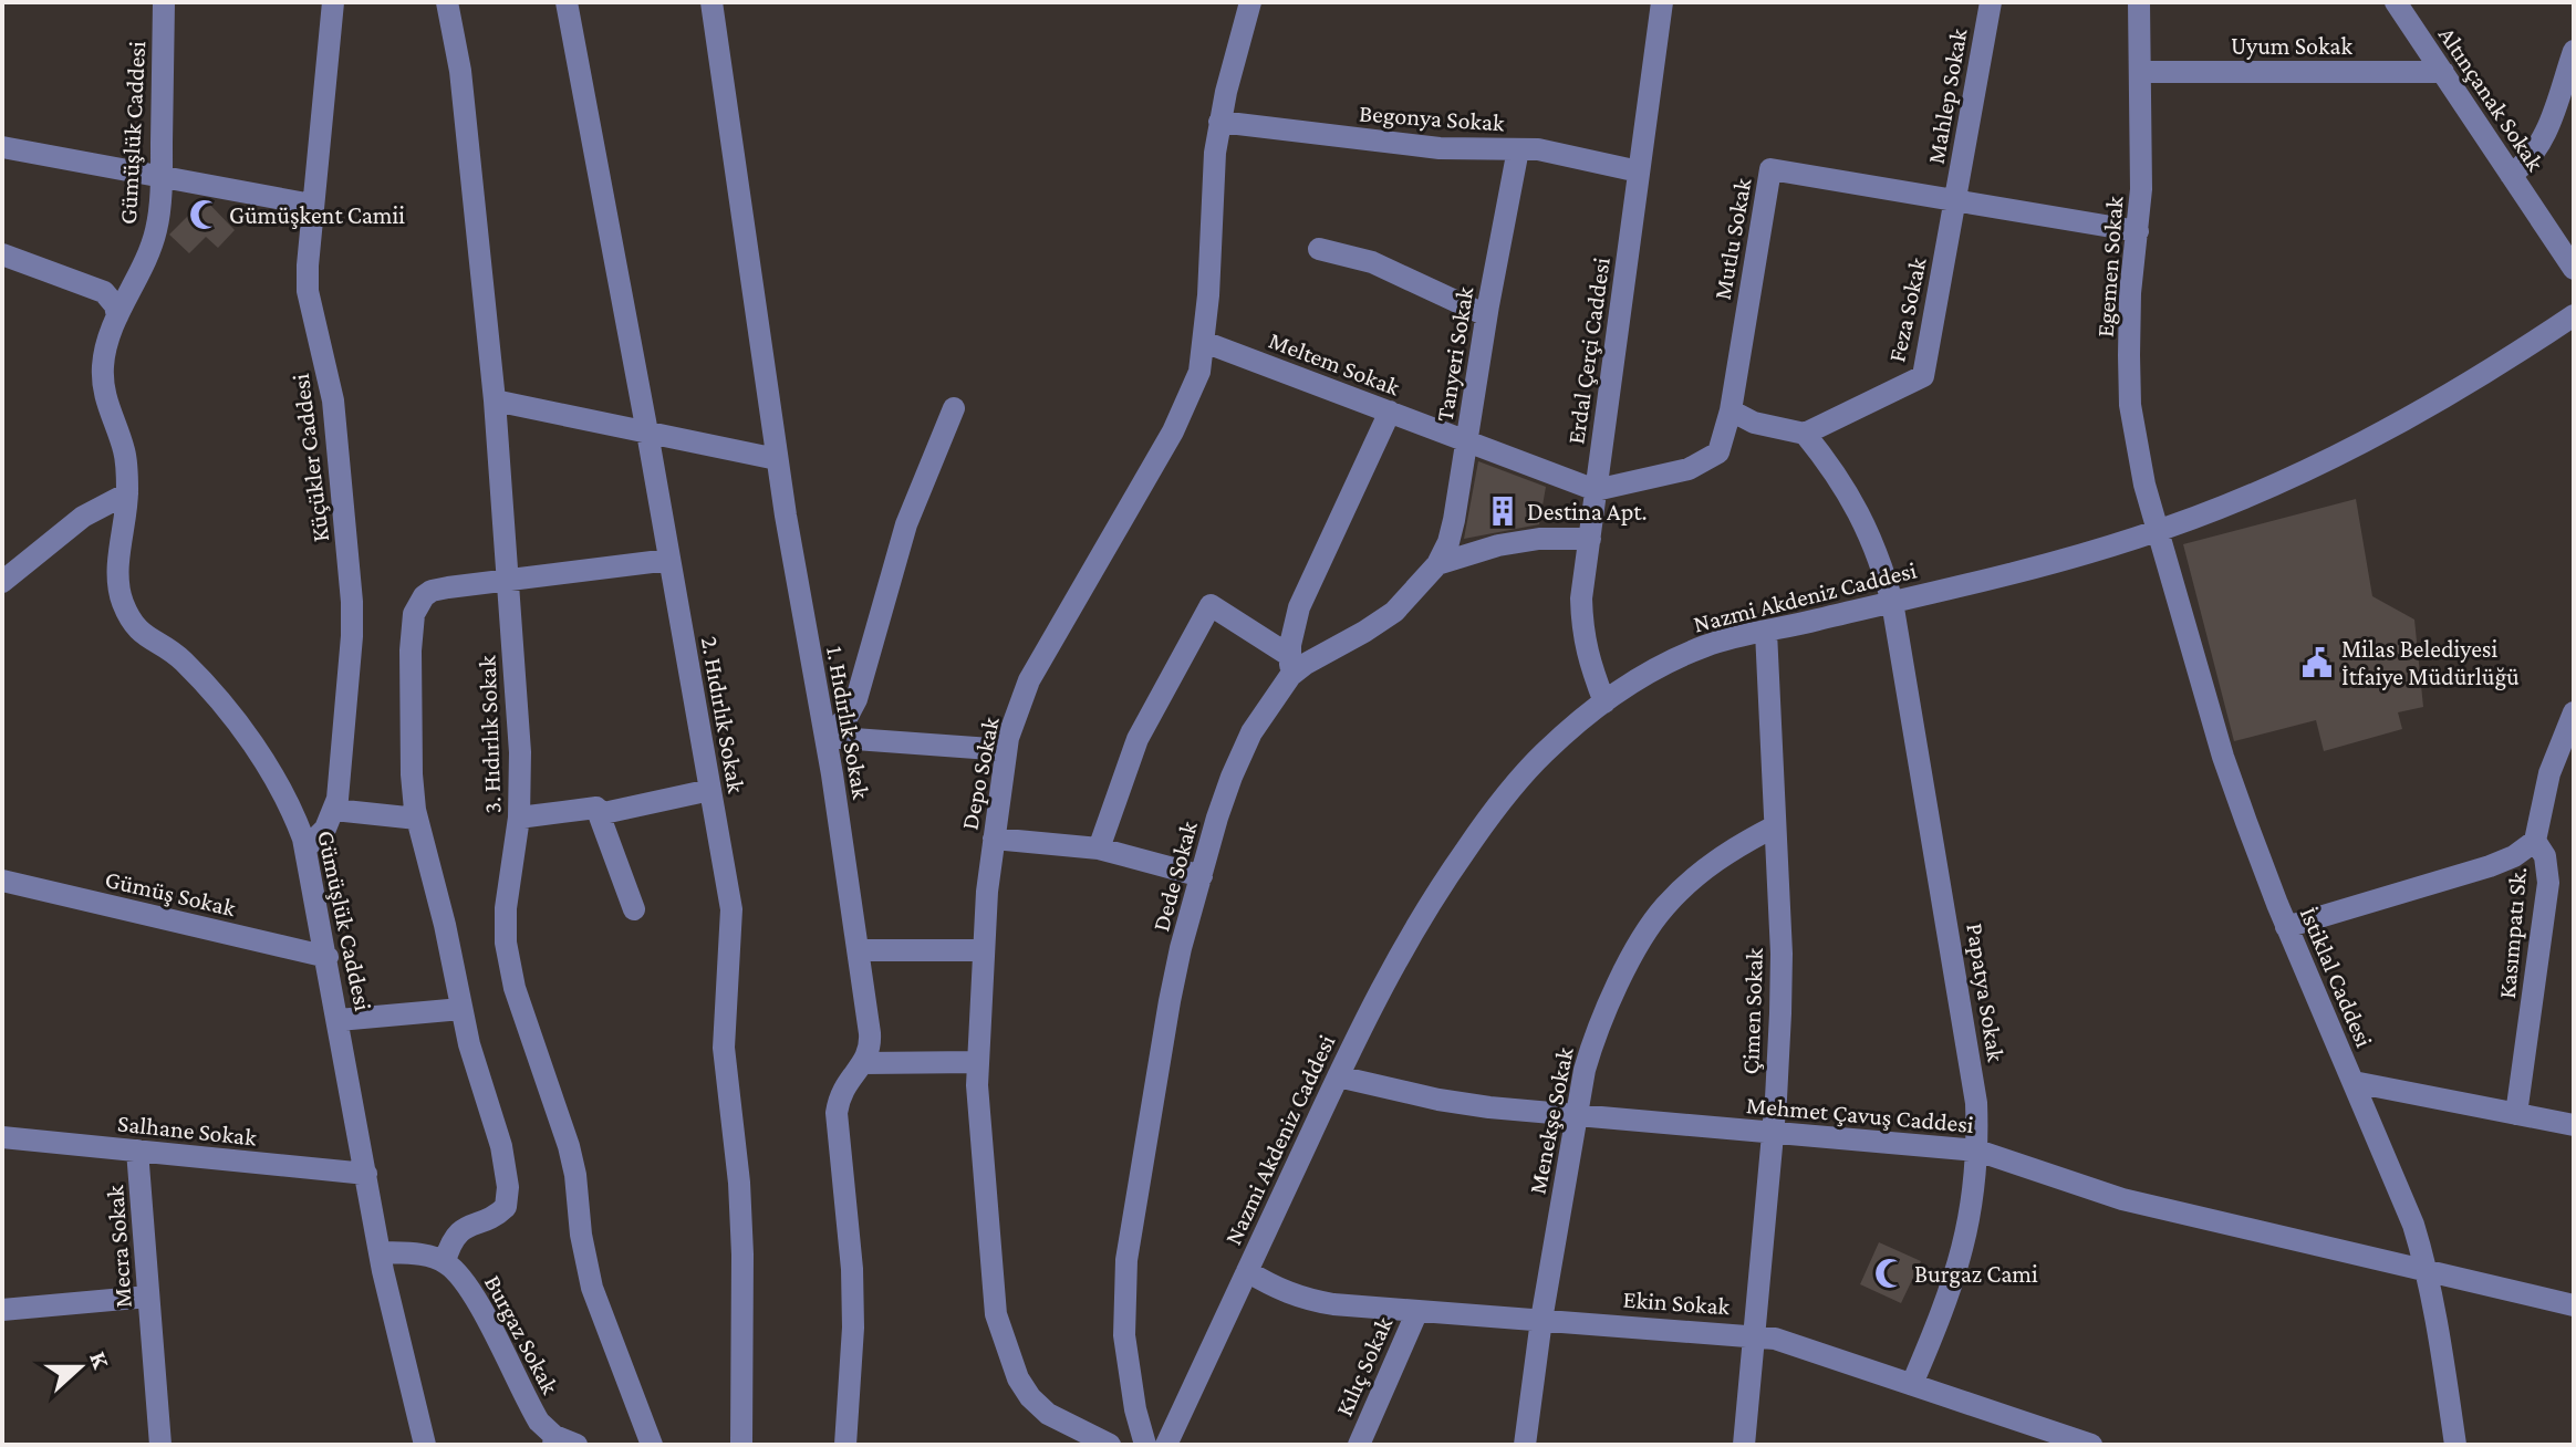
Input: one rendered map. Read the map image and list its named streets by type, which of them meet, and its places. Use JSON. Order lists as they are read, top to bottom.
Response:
{
  "streets": {
    "street": [
      "Uyum Sokak",
      "Mahlep Sokak",
      "Altınçanak Sokak",
      "Begonya Sokak",
      "Gümüşlük Caddesi",
      "Mutlu Sokak",
      "Egemen Sokak",
      "Feza Sokak",
      "Erdal Çerçi Caddesi",
      "Tanyeri Sokak",
      "Meltem Sokak",
      "Küçükler Caddesi",
      "Nazmi Akdeniz Caddesi",
      "2. Hıdırlık Sokak",
      "1. Hıdırlık Sokak",
      "3. Hıdırlık Sokak",
      "Depo Sokak",
      "Dede Sokak",
      "Gümüş Sokak",
      "Kasımpatı Sk.",
      "İstiklal Caddesi",
      "Papatya Sokak",
      "Çimen Sokak",
      "Mehmet Çavuş Caddesi",
      "Menekşe Sokak",
      "Salhane Sokak",
      "Mecra Sokak",
      "Ekin Sokak",
      "Burgaz Sokak",
      "Kılıç Sokak"
    ]
  },
  "crossings": [
    ["Uyum Sokak", "Altınçanak Sokak"],
    ["Uyum Sokak", "Egemen Sokak"],
    ["Mahlep Sokak", "Mutlu Sokak"],
    ["Mahlep Sokak", "Feza Sokak"],
    ["Begonya Sokak", "Erdal Çerçi Caddesi"],
    ["Begonya Sokak", "Tanyeri Sokak"],
    ["Begonya Sokak", "Depo Sokak"],
    ["Gümüşlük Caddesi", "Küçükler Caddesi"],
    ["Gümüşlük Caddesi", "Gümüş Sokak"],
    ["Gümüşlük Caddesi", "Salhane Sokak"],
    ["Mutlu Sokak", "Egemen Sokak"],
    ["Mutlu Sokak", "Feza Sokak"],
    ["Mutlu Sokak", "Erdal Çerçi Caddesi"],
    ["Mutlu Sokak", "Meltem Sokak"],
    ["Egemen Sokak", "Nazmi Akdeniz Caddesi"],
    ["Egemen Sokak", "İstiklal Caddesi"],
    ["Erdal Çerçi Caddesi", "Meltem Sokak"],
    ["Erdal Çerçi Caddesi", "Nazmi Akdeniz Caddesi"],
    ["Tanyeri Sokak", "Meltem Sokak"],
    ["Tanyeri Sokak", "Dede Sokak"],
    ["Meltem Sokak", "Depo Sokak"],
    ["Nazmi Akdeniz Caddesi", "İstiklal Caddesi"],
    ["Nazmi Akdeniz Caddesi", "Papatya Sokak"],
    ["Nazmi Akdeniz Caddesi", "Çimen Sokak"],
    ["Nazmi Akdeniz Caddesi", "Mehmet Çavuş Caddesi"],
    ["Nazmi Akdeniz Caddesi", "Ekin Sokak"],
    ["İstiklal Caddesi", "Mehmet Çavuş Caddesi"],
    ["Papatya Sokak", "Mehmet Çavuş Caddesi"],
    ["Papatya Sokak", "Ekin Sokak"],
    ["Çimen Sokak", "Mehmet Çavuş Caddesi"],
    ["Çimen Sokak", "Menekşe Sokak"],
    ["Çimen Sokak", "Ekin Sokak"],
    ["Mehmet Çavuş Caddesi", "Menekşe Sokak"],
    ["Menekşe Sokak", "Ekin Sokak"],
    ["Salhane Sokak", "Mecra Sokak"],
    ["Ekin Sokak", "Kılıç Sokak"]
  ],
  "places": {
    "mosque": ["Gümüşkent Camii", "Burgaz Cami"],
    "building": ["Destina Apt."],
    "public building": ["Milas Belediyesi İtfaiye Müdürlüğü"]
  },
  "north": "right"
}
